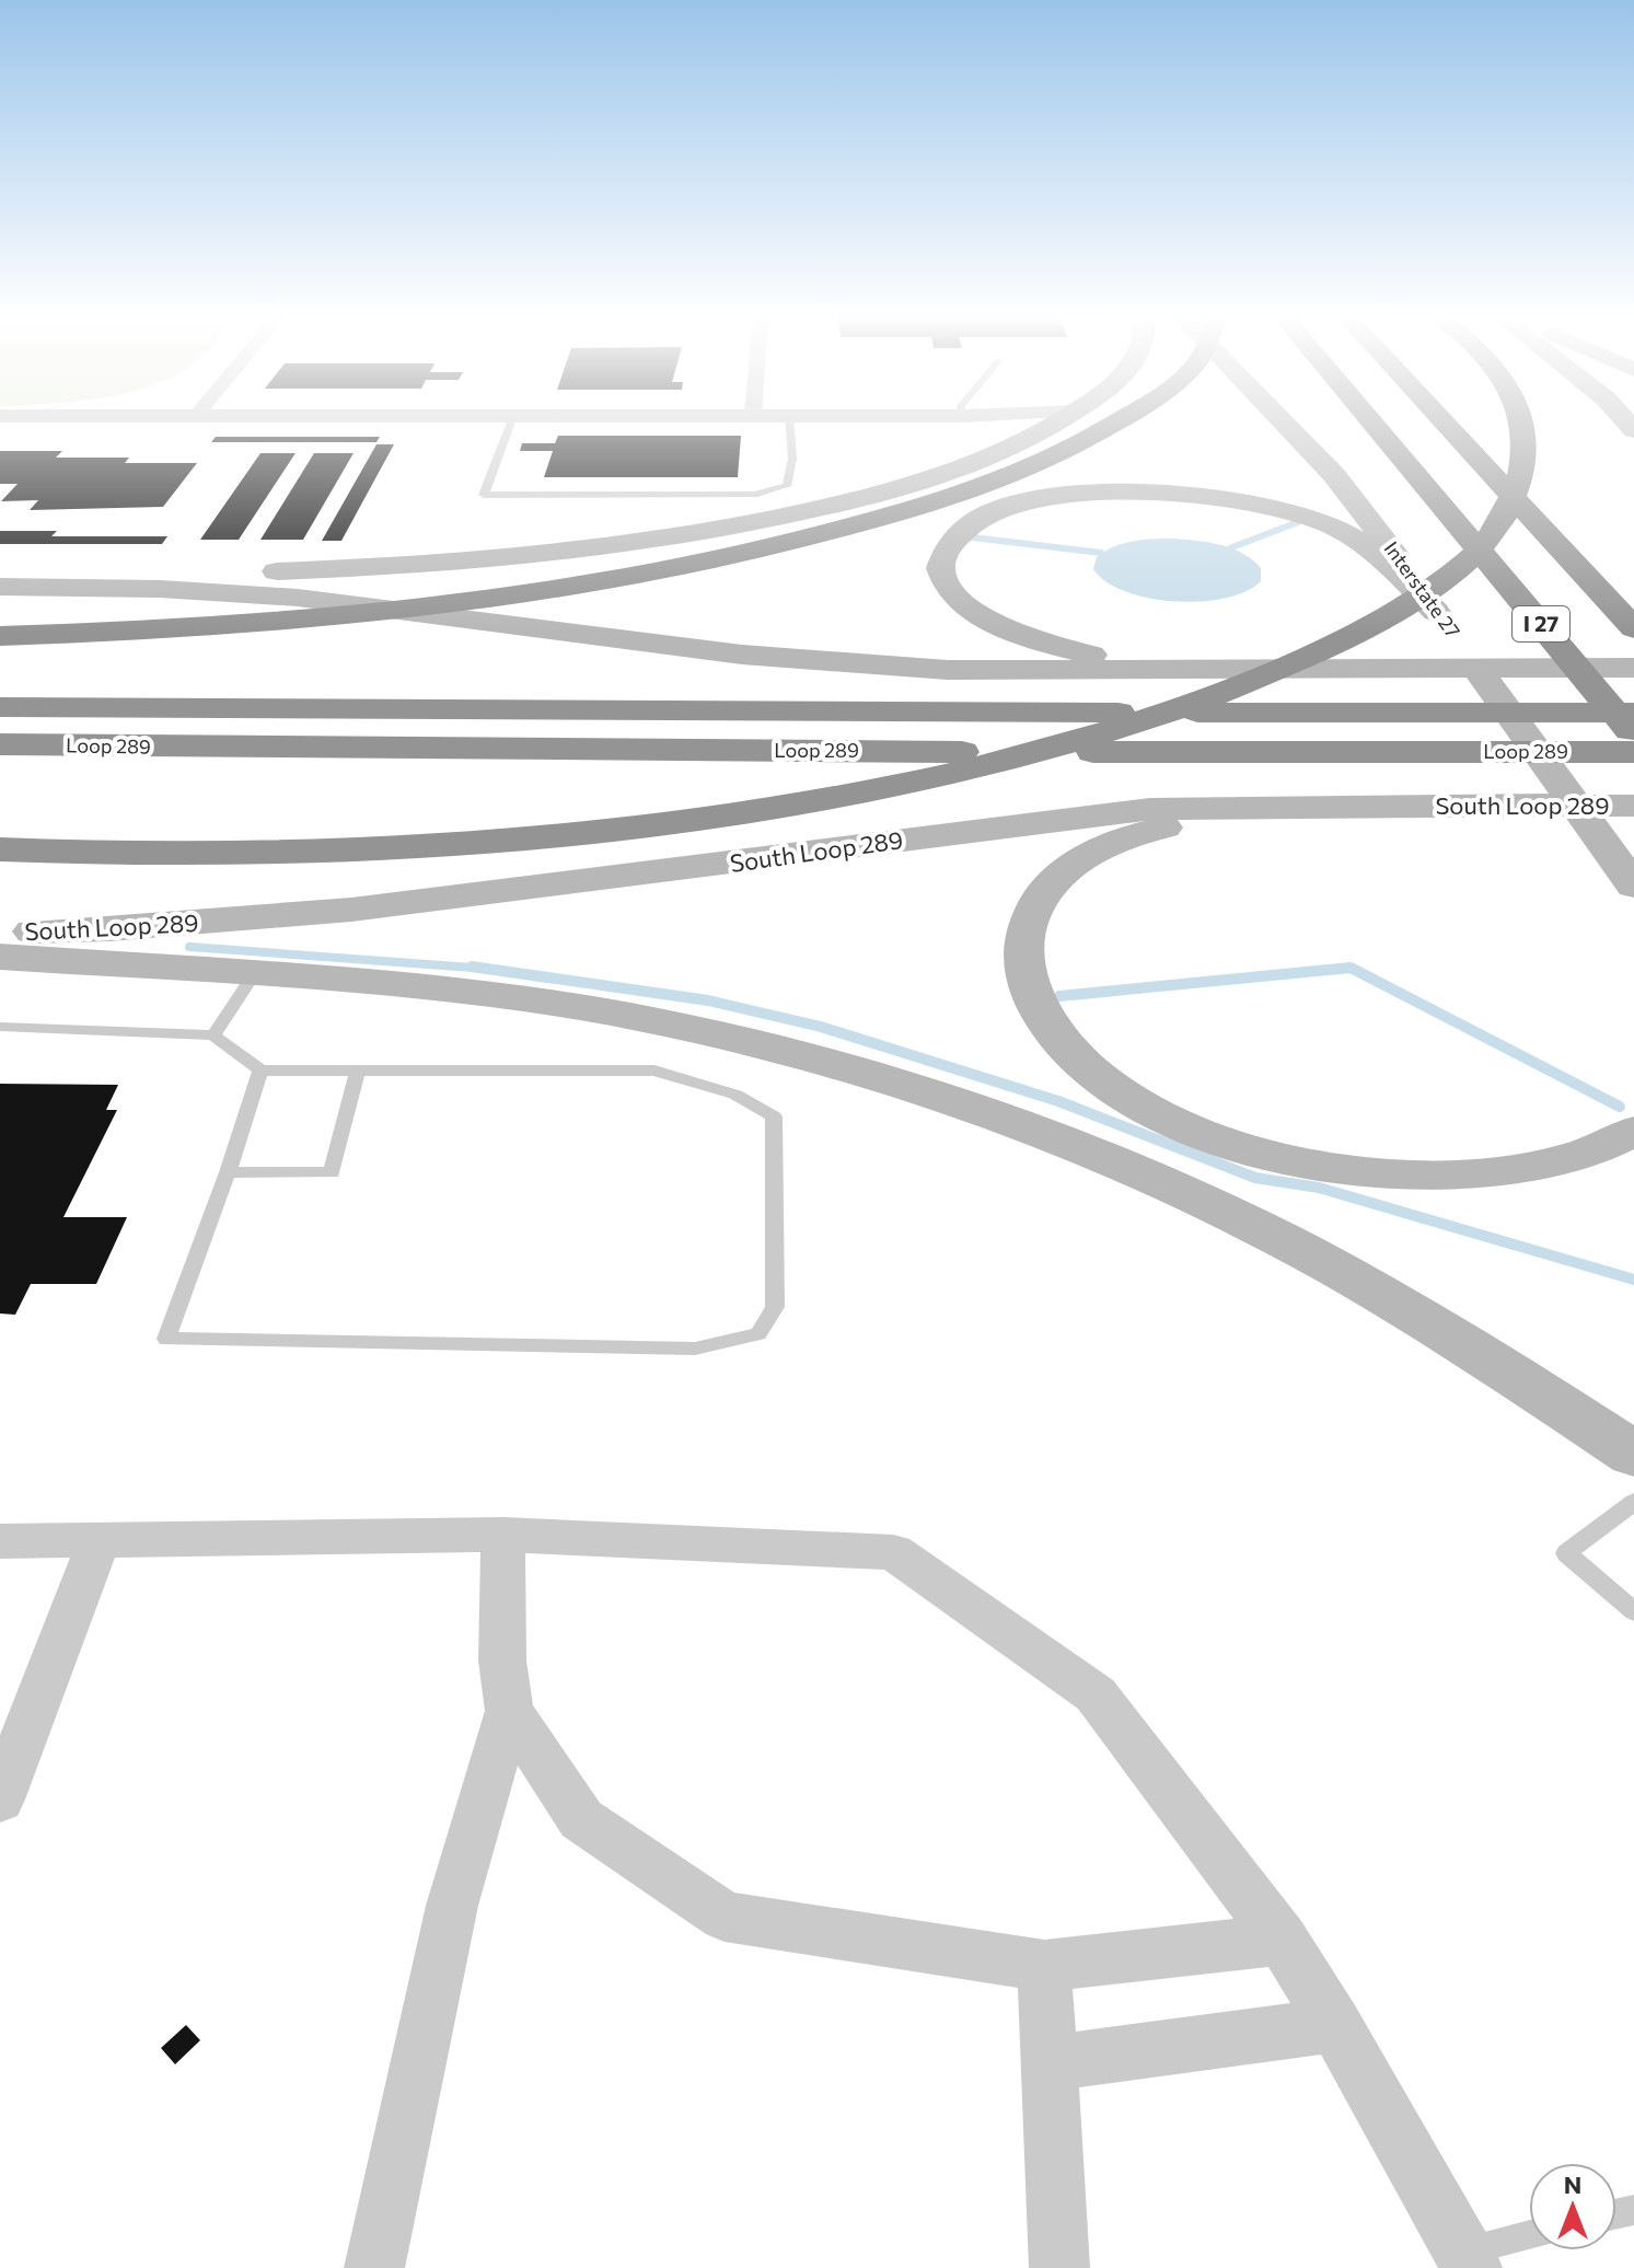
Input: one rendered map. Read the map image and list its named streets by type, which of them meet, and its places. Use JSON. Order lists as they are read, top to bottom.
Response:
{
  "streets": {
    "highway": ["I 27", "Loop 289"],
    "main road": ["Interstate 27", "South Loop 289"]
  },
  "north": "top"
}
